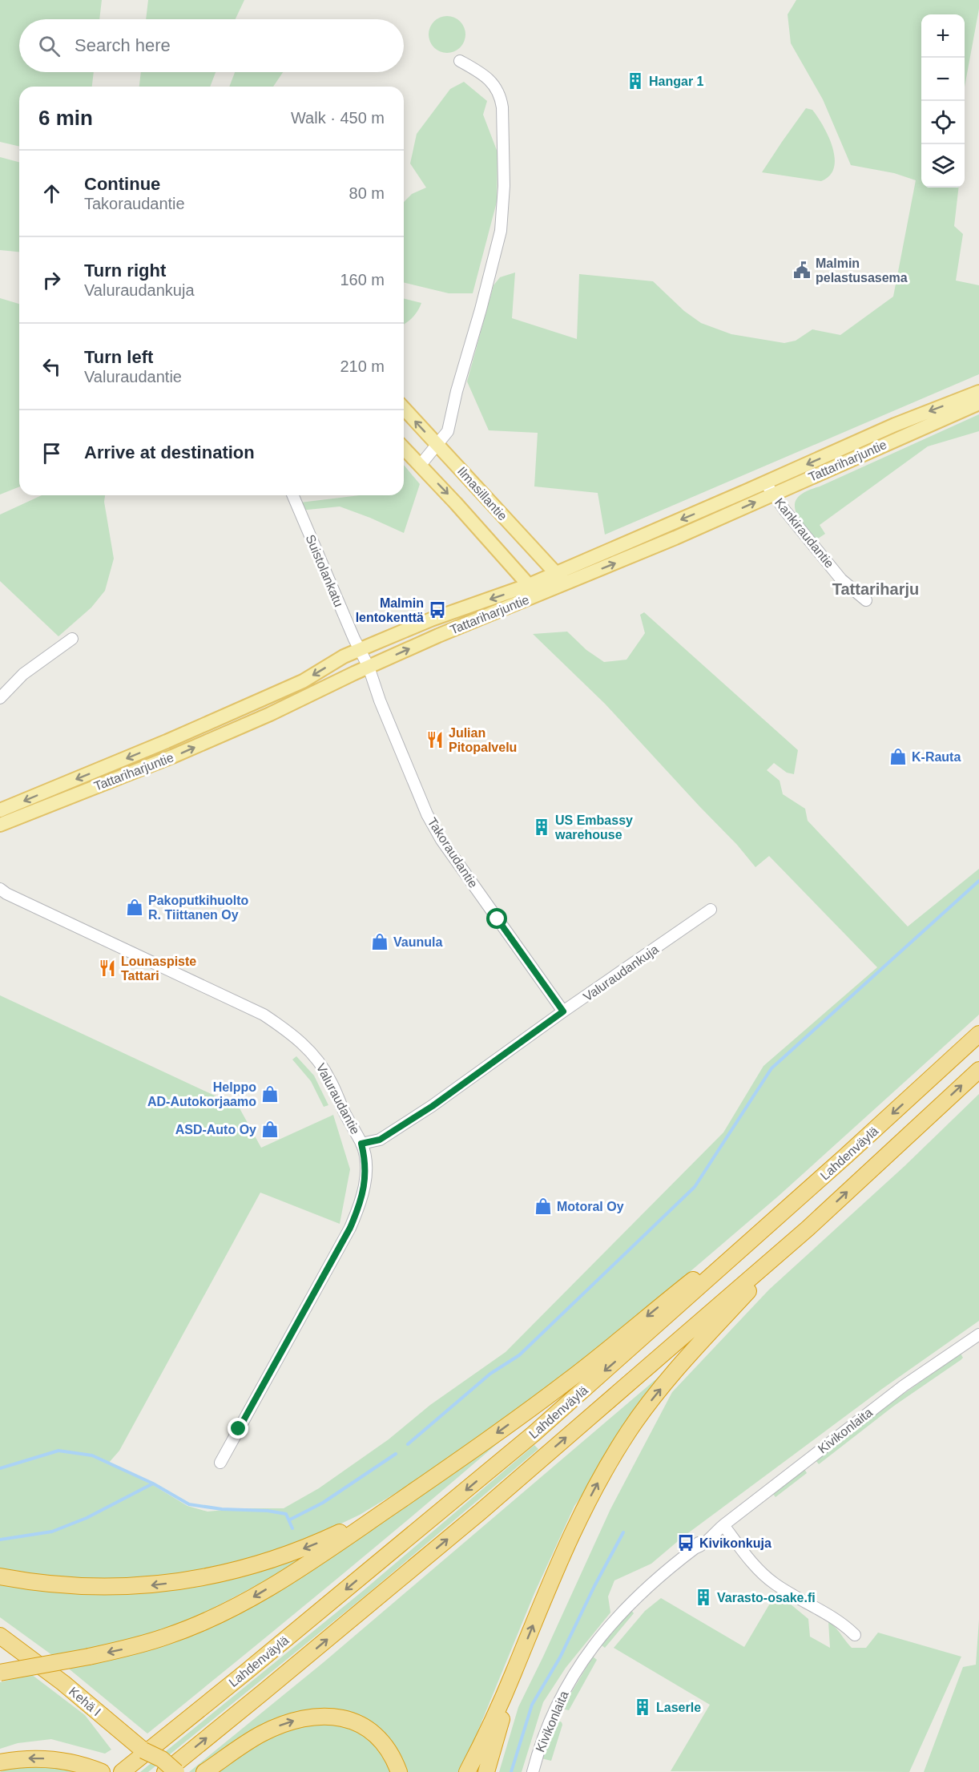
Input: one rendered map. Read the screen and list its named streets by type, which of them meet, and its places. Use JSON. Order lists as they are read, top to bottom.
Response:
{
  "streets": {
    "highway": ["Lahdenväylä", "Kehä I"],
    "main road": ["Tattariharjuntie", "Ilmasillantie"],
    "street": [
      "Kankiraudantie",
      "Suistolankatu",
      "Takoraudantie",
      "Valuraudankuja",
      "Valuraudantie",
      "Kivikonlaita"
    ]
  },
  "crossings": [
    ["Tattariharjuntie", "Ilmasillantie"],
    ["Tattariharjuntie", "Kankiraudantie"],
    ["Tattariharjuntie", "Suistolankatu"],
    ["Tattariharjuntie", "Takoraudantie"],
    ["Suistolankatu", "Takoraudantie"],
    ["Takoraudantie", "Valuraudankuja"],
    ["Valuraudankuja", "Valuraudantie"],
    ["Lahdenväylä", "Kehä I"]
  ],
  "districts": ["Tattariharju"],
  "places": {
    "building": [
      "Hangar 1",
      "US Embassy warehouse",
      "Varasto-osake.fi",
      "Laserle"
    ],
    "public building": ["Malmin pelastusasema"],
    "bus stop": ["Malmin lentokenttä", "Kivikonkuja"],
    "restaurant": ["Julian Pitopalvelu", "Lounaspiste Tattari"],
    "shop": [
      "K-Rauta",
      "Pakoputkihuolto R. Tiittanen Oy",
      "Vaunula",
      "Helppo AD-Autokorjaamo",
      "ASD-Auto Oy",
      "Motoral Oy"
    ]
  },
  "page": {
    "map_buttons": ["+", "−"],
    "search": "Search here",
    "heading": ["6 min", "Walk · 450 m"],
    "list": [
      ["Continue", "Takoraudantie", "80 m"],
      ["Turn right", "Valuraudankuja", "160 m"],
      ["Turn left", "Valuraudantie", "210 m"],
      "Arrive at destination"
    ]
  }
}
